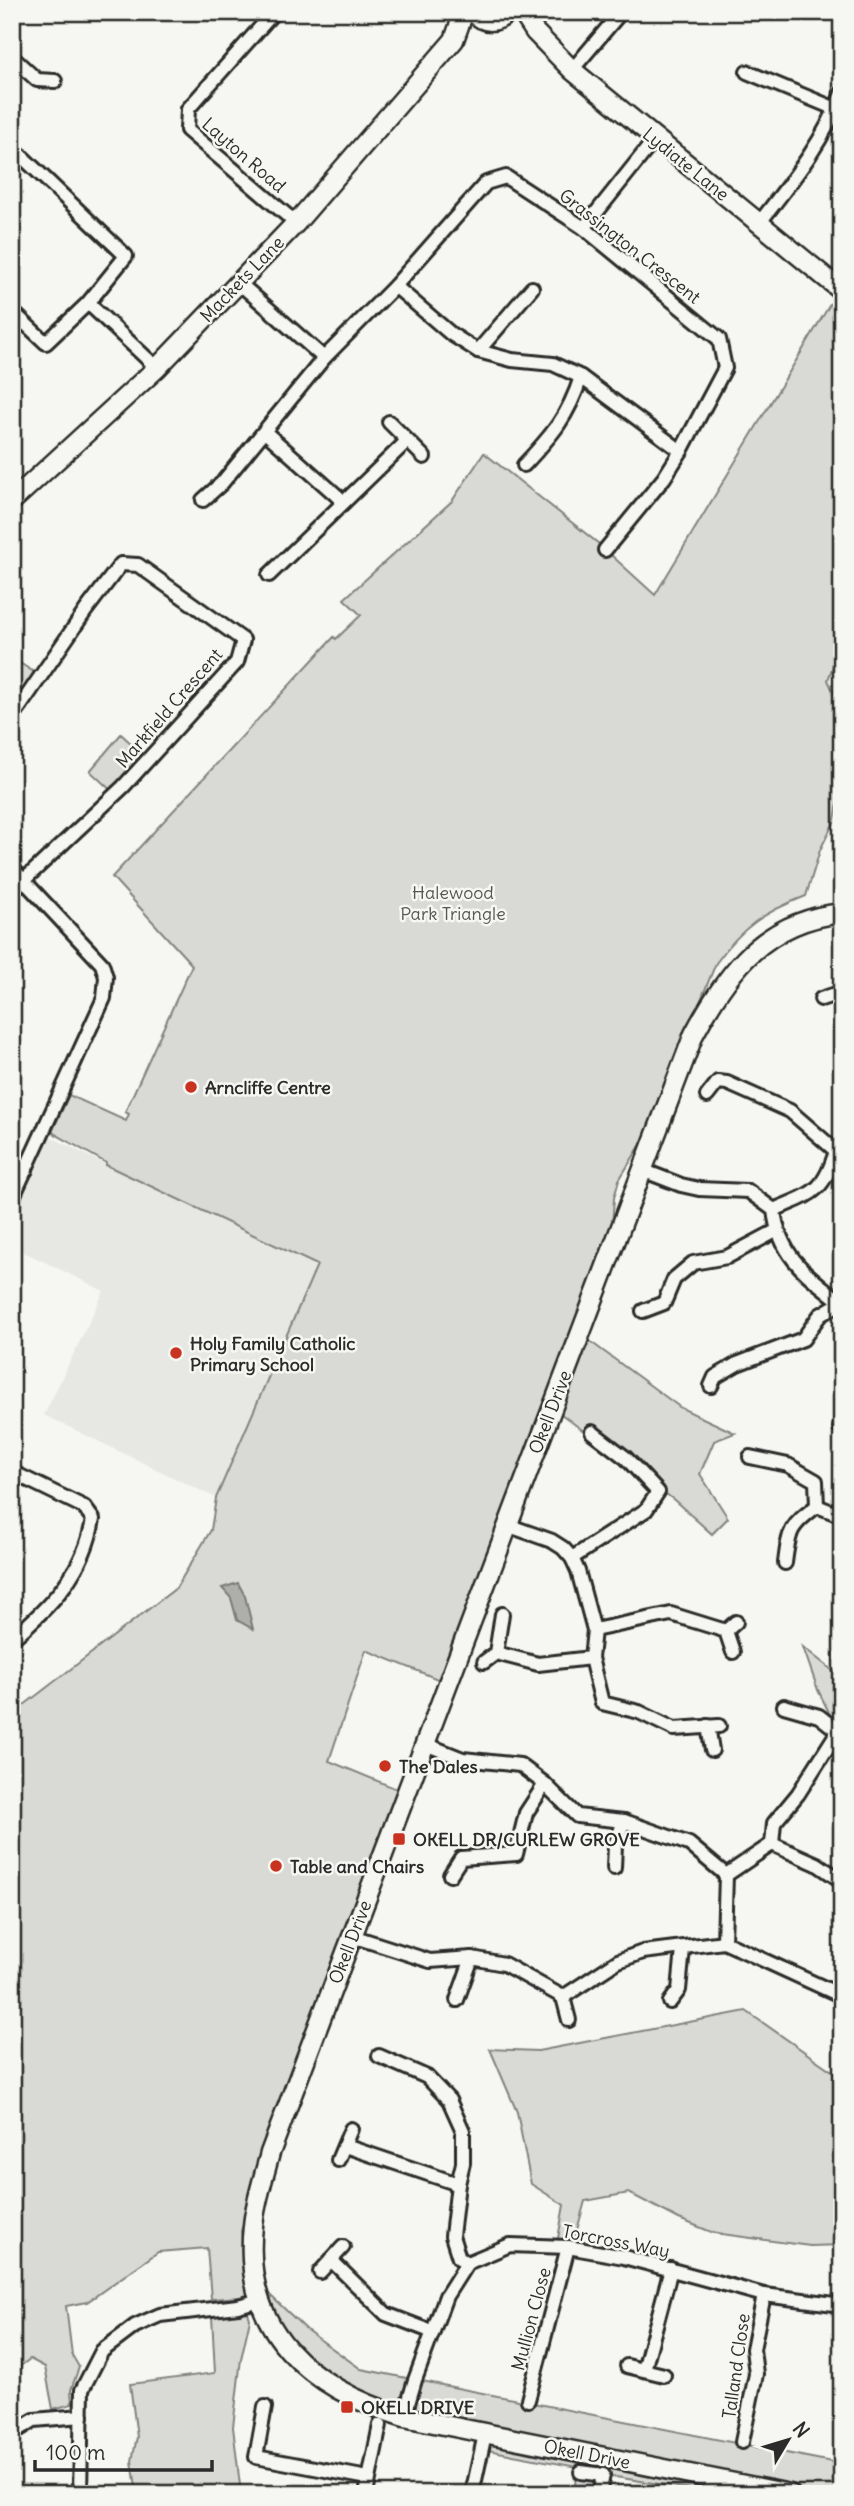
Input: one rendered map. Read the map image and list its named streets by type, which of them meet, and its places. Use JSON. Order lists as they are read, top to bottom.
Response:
{
  "streets": {
    "street": [
      "Layton Road",
      "Lydiate Lane",
      "Grassington Crescent",
      "Mackets Lane",
      "Markfield Crescent",
      "Okell Drive",
      "Torcross Way",
      "Mullion Close",
      "Talland Close"
    ]
  },
  "crossings": [
    ["Layton Road", "Mackets Lane"],
    ["Lydiate Lane", "Mackets Lane"],
    ["Torcross Way", "Mullion Close"],
    ["Torcross Way", "Talland Close"]
  ],
  "parks": ["Halewood Park Triangle"],
  "places": {
    "other": [
      "Arncliffe Centre",
      "Holy Family Catholic Primary School",
      "The Dales",
      "Table and Chairs"
    ],
    "transit": ["OKELL DR/CURLEW GROVE", "OKELL DRIVE"]
  },
  "scale_bar": "100 m",
  "north": "top right"
}
